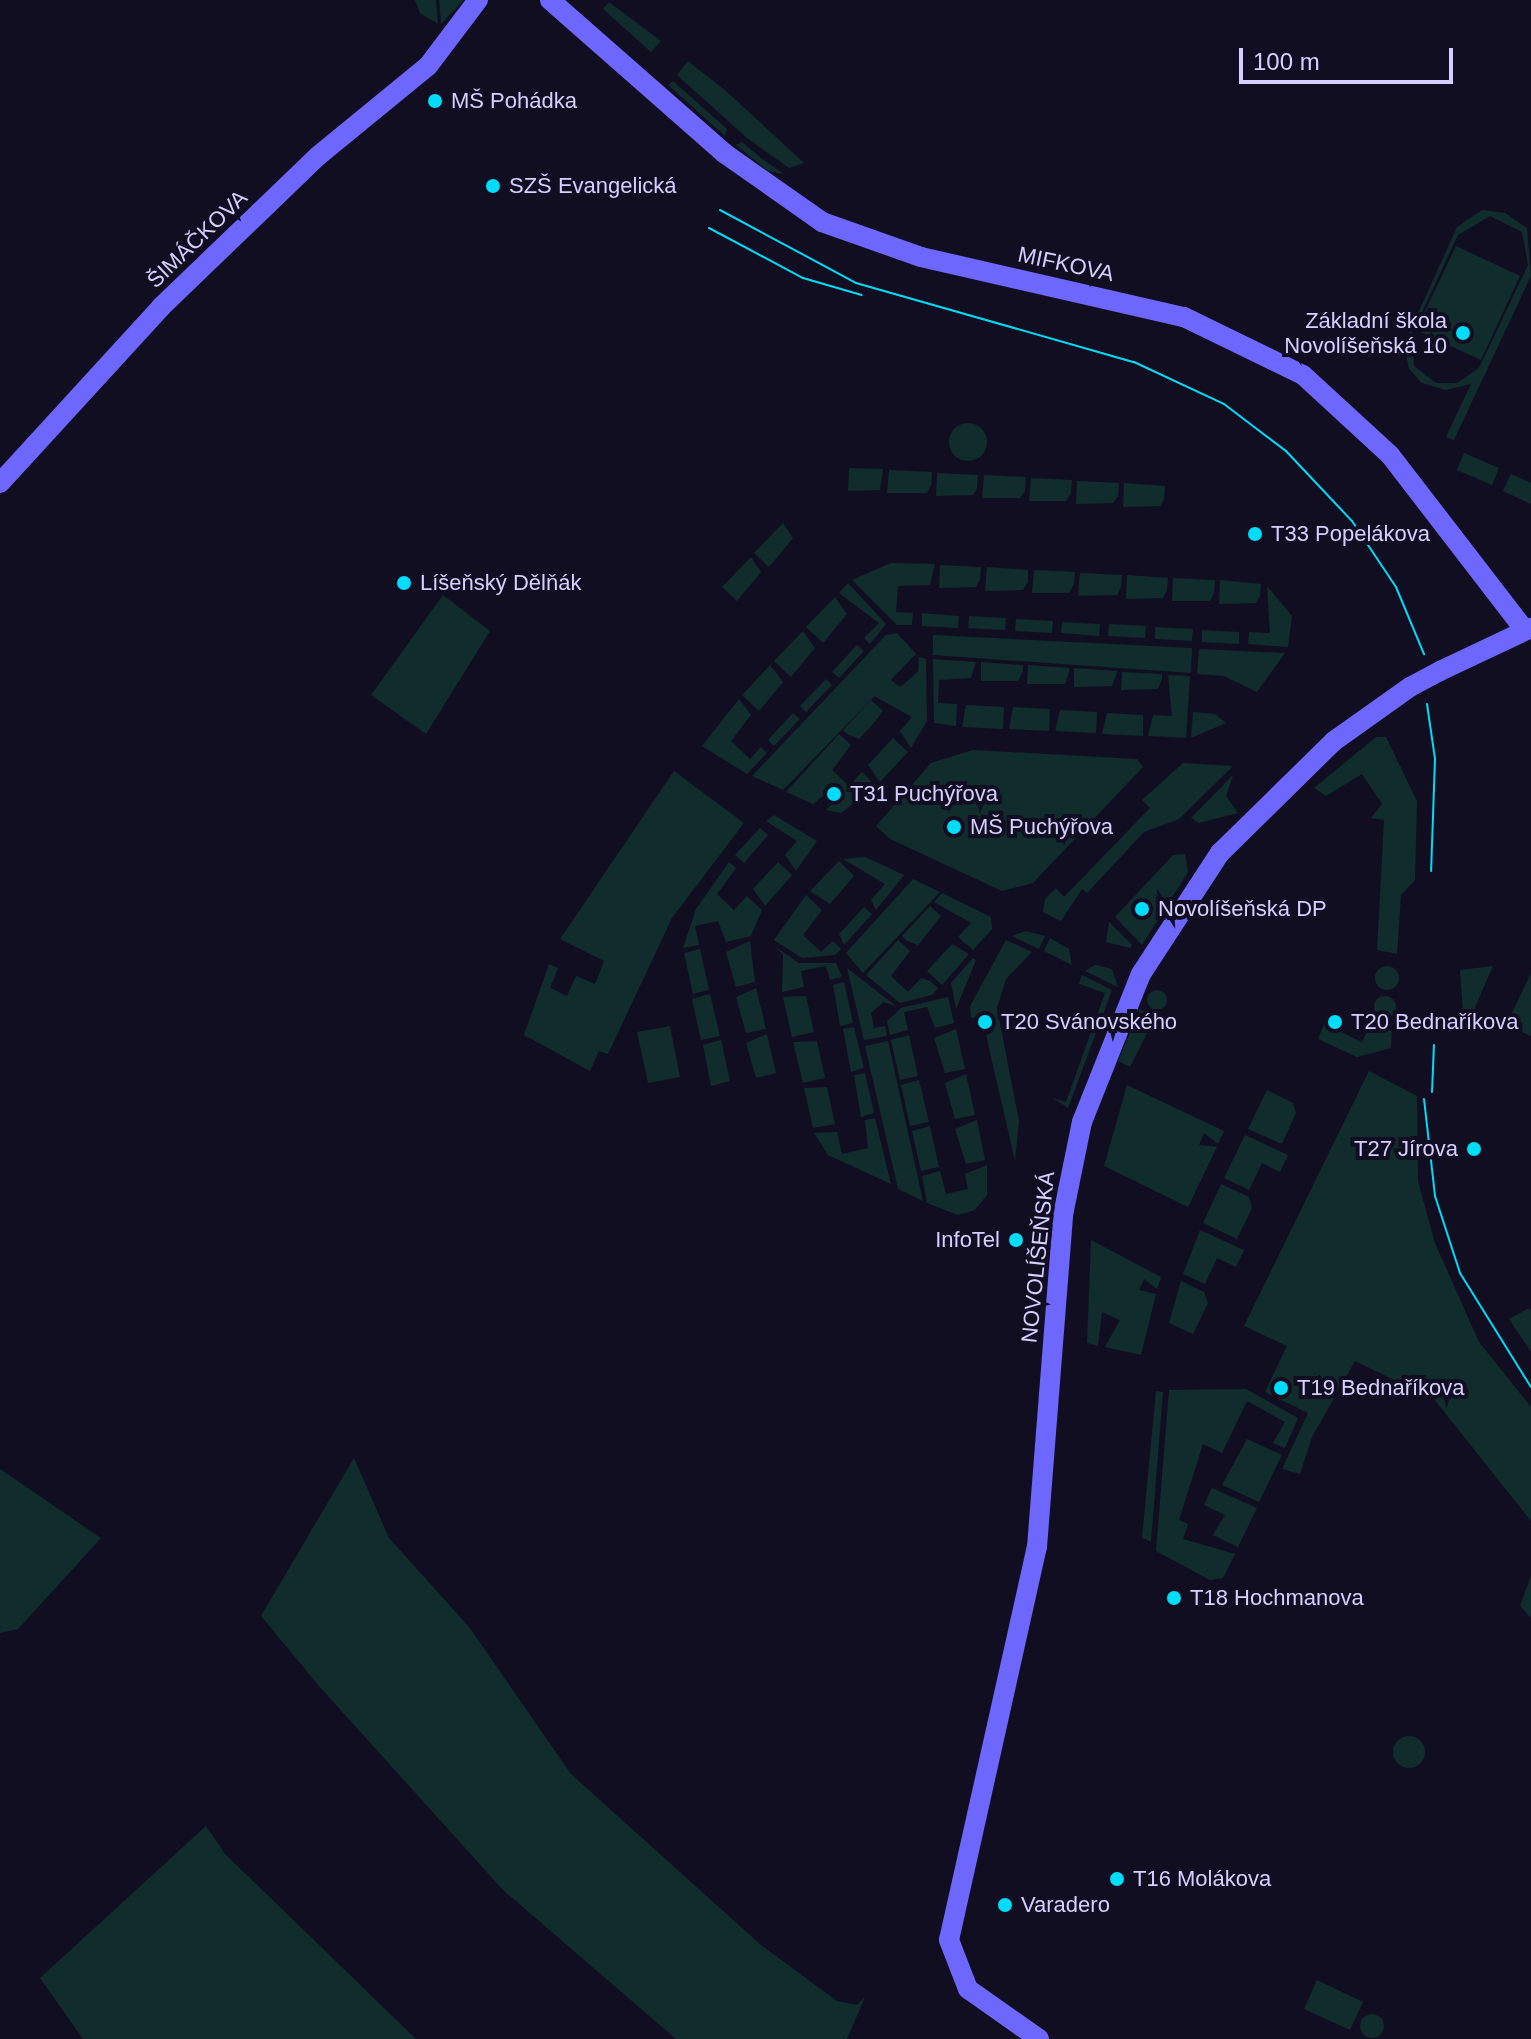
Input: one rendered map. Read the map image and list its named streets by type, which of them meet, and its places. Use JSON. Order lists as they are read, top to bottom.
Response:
{
  "streets": {
    "street": ["ŠIMÁČKOVA", "MIFKOVA", "NOVOLÍŠEŇSKÁ"]
  },
  "crossings": [
    ["MIFKOVA", "NOVOLÍŠEŇSKÁ"]
  ],
  "places": [
    "MŠ Pohádka",
    "SZŠ Evangelická",
    "Základní škola Novolíšeňská 10",
    "T33 Popelákova",
    "Líšeňský Dělňák",
    "T31 Puchýřova",
    "MŠ Puchýřova",
    "Novolíšeňská DP",
    "T20 Svánovského",
    "T20 Bednaříkova",
    "T27 Jírova",
    "InfoTel",
    "T19 Bednaříkova",
    "T18 Hochmanova",
    "T16 Molákova",
    "Varadero"
  ],
  "scale_bar": "100 m"
}
